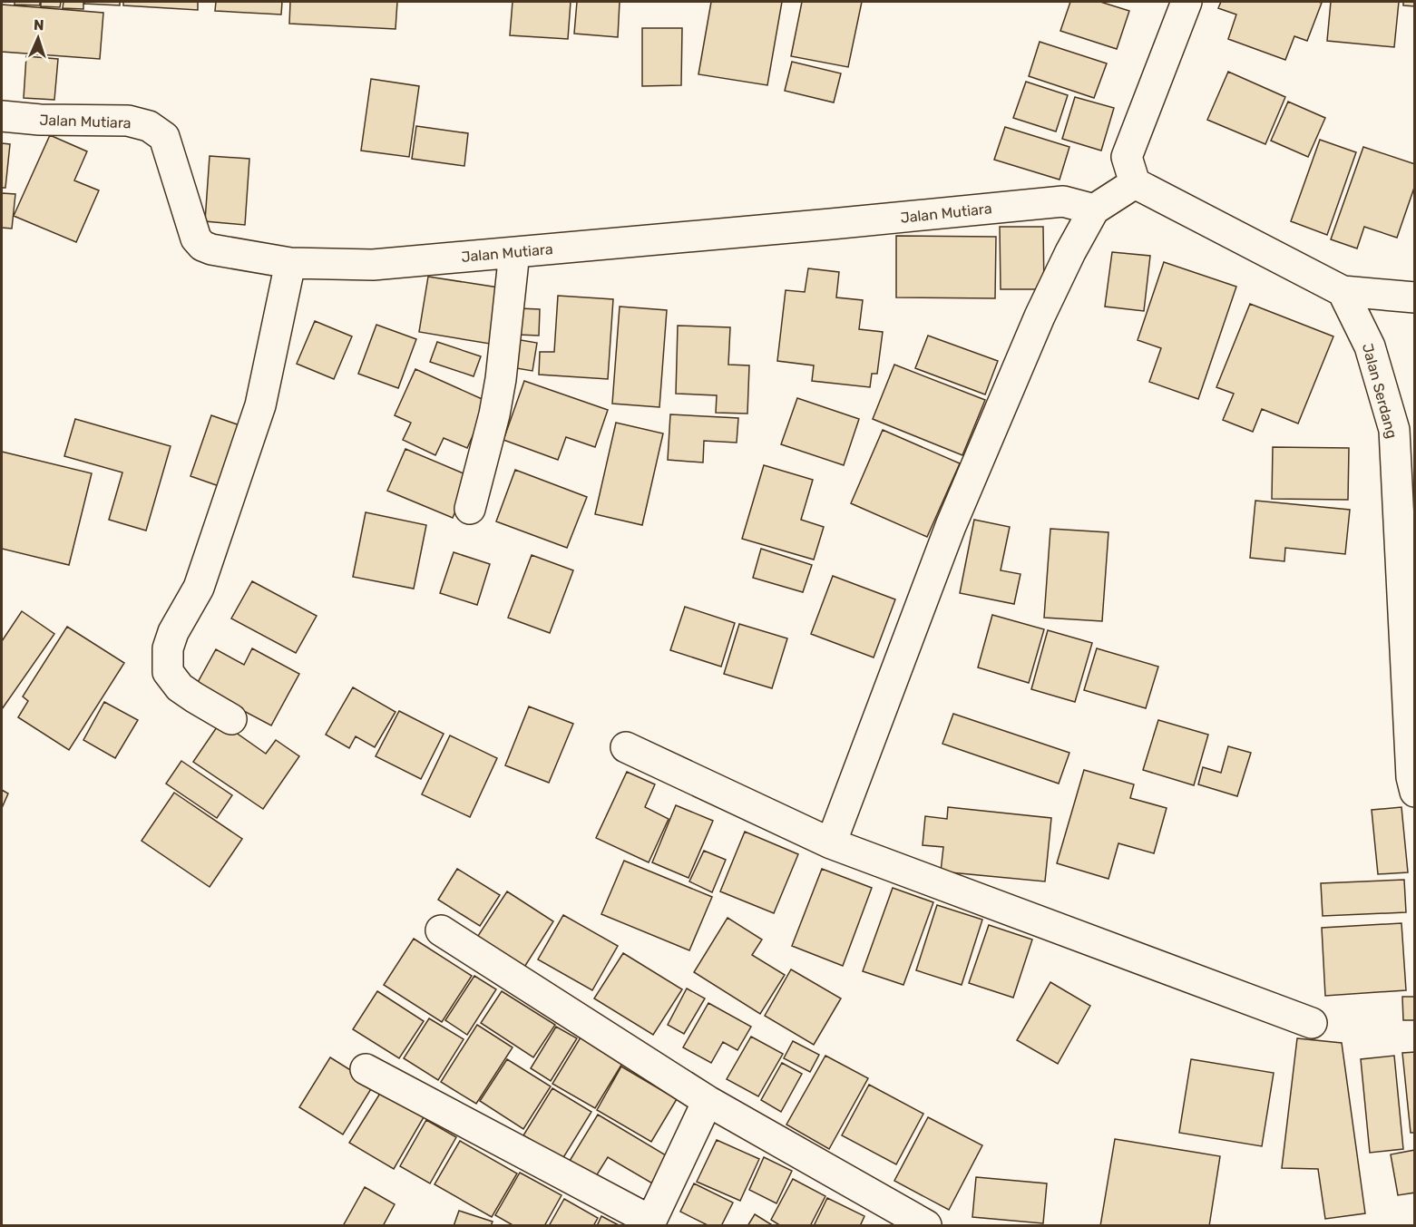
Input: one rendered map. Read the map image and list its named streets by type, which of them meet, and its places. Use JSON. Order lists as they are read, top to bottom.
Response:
{
  "streets": {
    "street": ["Jalan Mutiara", "Jalan Serdang"]
  },
  "north": "top"
}
